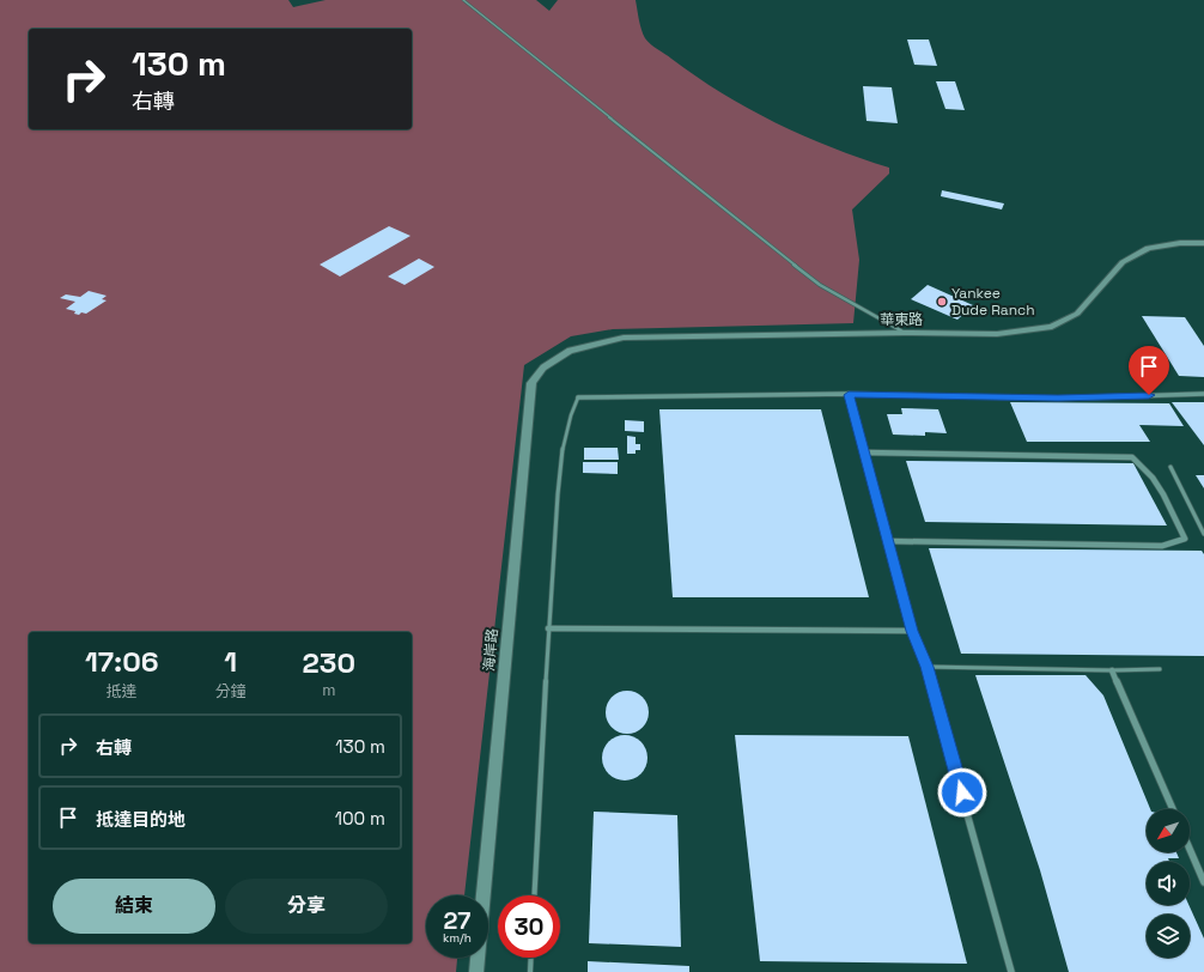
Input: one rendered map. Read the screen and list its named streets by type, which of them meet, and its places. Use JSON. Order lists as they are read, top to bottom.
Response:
{
  "streets": {
    "main road": ["華東路", "海岸路"]
  },
  "crossings": [
    ["華東路", "海岸路"]
  ],
  "places": ["Yankee Dude Ranch"],
  "north": "bottom left",
  "page": {
    "turn": ["130 m", "右轉"],
    "eta": [
      "17:06",
      "抵達",
      "1",
      "分鐘",
      "230",
      "m"
    ],
    "list": [
      {
        "name": "右轉",
        "value": "130 m"
      },
      {
        "name": "抵達目的地",
        "value": "100 m"
      }
    ],
    "buttons": ["結束", "分享"],
    "speed": "27 km/h",
    "limit": "30"
  }
}
